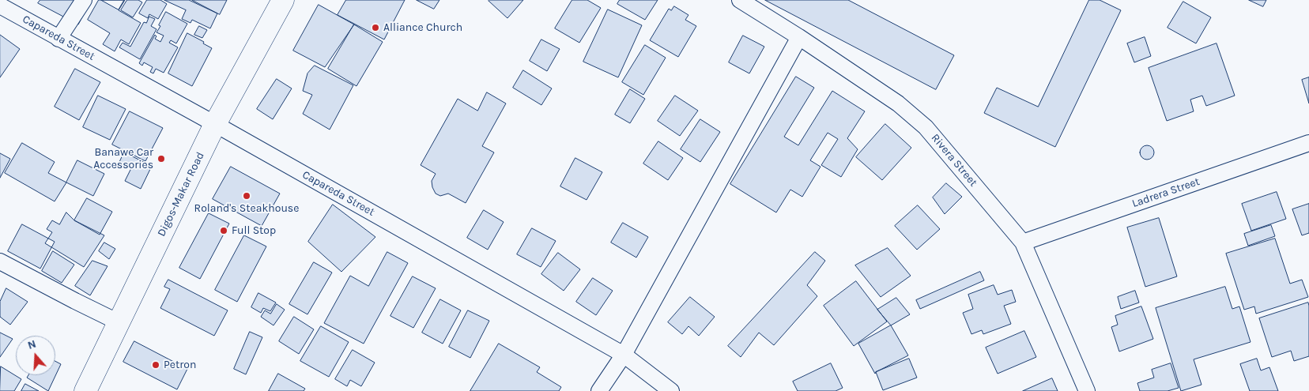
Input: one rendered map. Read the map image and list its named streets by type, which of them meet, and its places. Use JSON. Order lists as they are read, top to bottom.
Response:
{
  "streets": {
    "main road": ["Digos-Makar Road"],
    "street": ["Capareda Street", "Rivera Street", "Ladrera Street"]
  },
  "crossings": [
    ["Capareda Street", "Digos-Makar Road"],
    ["Rivera Street", "Ladrera Street"]
  ],
  "places": [
    "Alliance Church",
    "Banawe Car Accessories",
    "Roland's Steakhouse",
    "Full Stop",
    "Petron"
  ],
  "north": "top"
}
